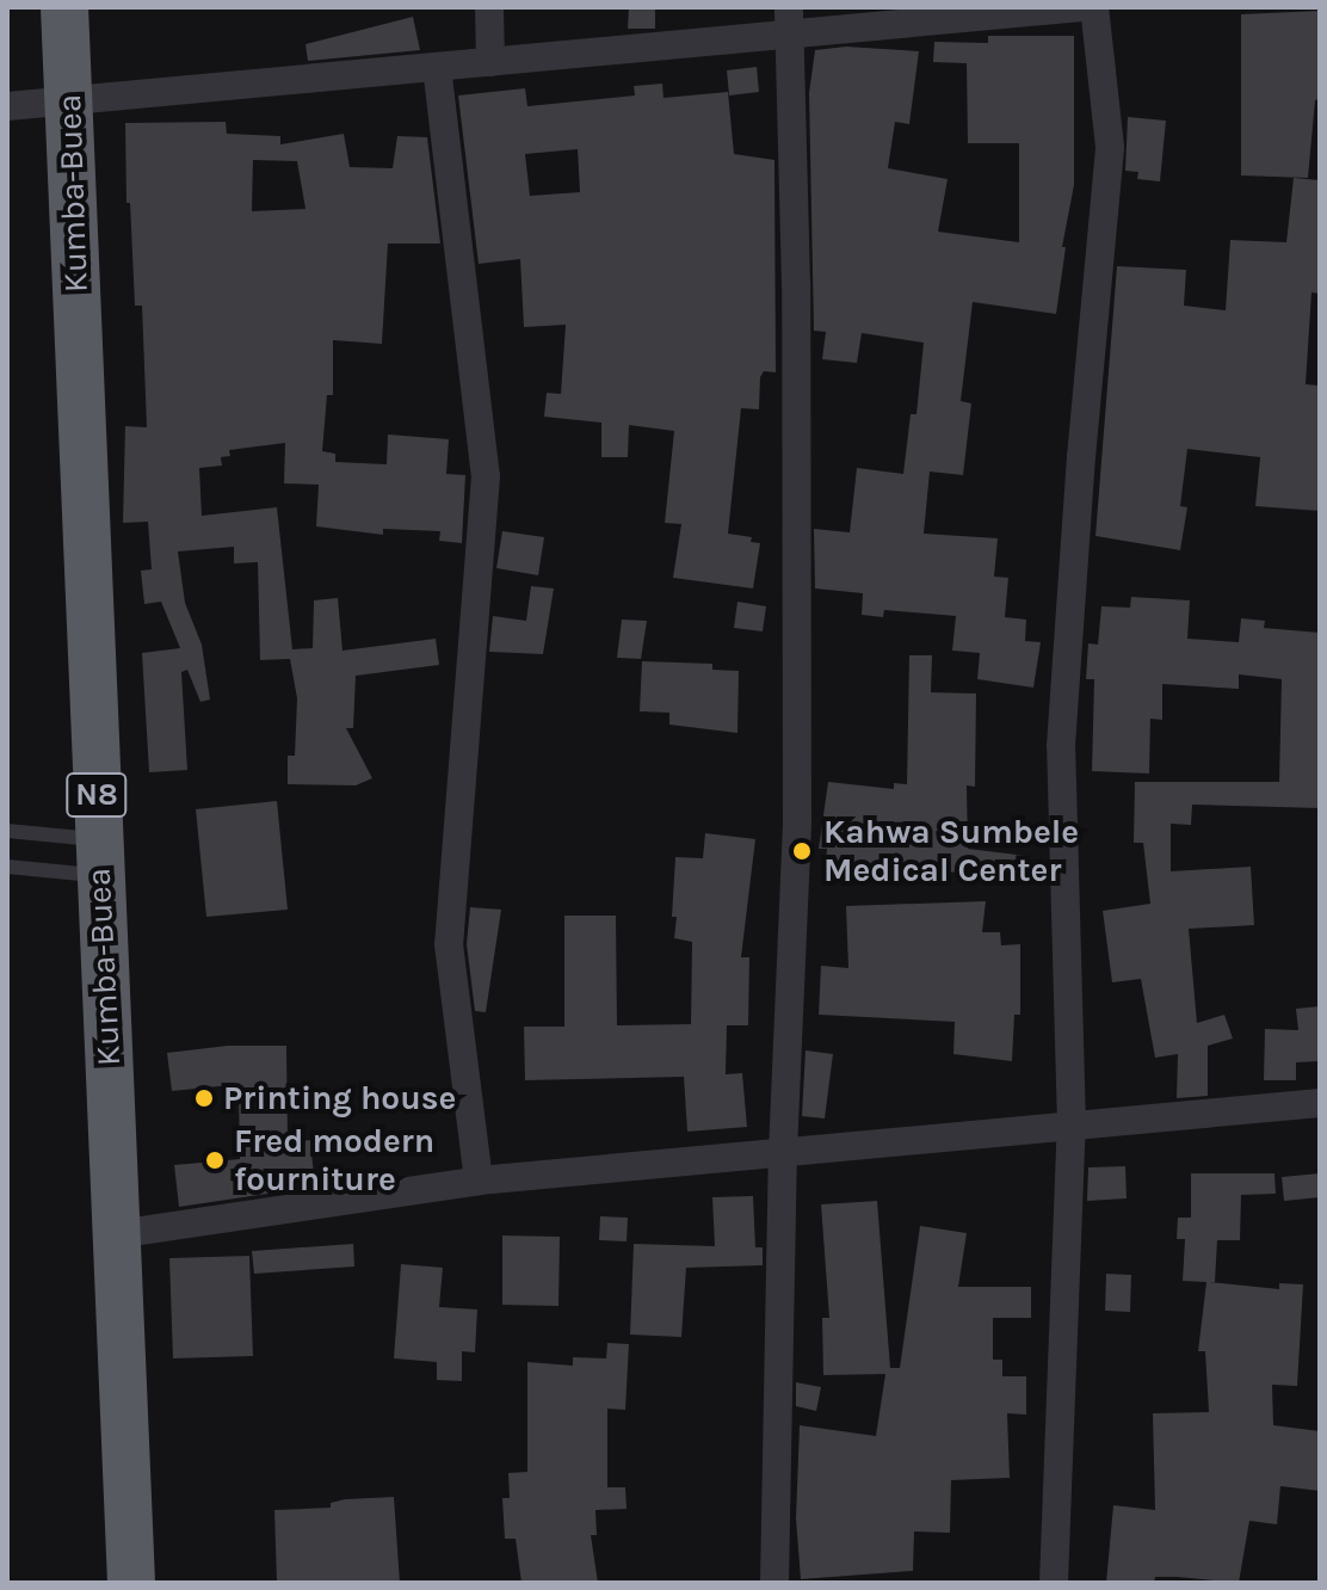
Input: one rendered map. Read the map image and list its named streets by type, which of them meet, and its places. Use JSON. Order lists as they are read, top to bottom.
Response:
{
  "streets": {
    "highway": ["Kumba-Buea", "N8"]
  },
  "places": ["Kahwa Sumbele Medical Center", "Printing house", "Fred modern fourniture"]
}
